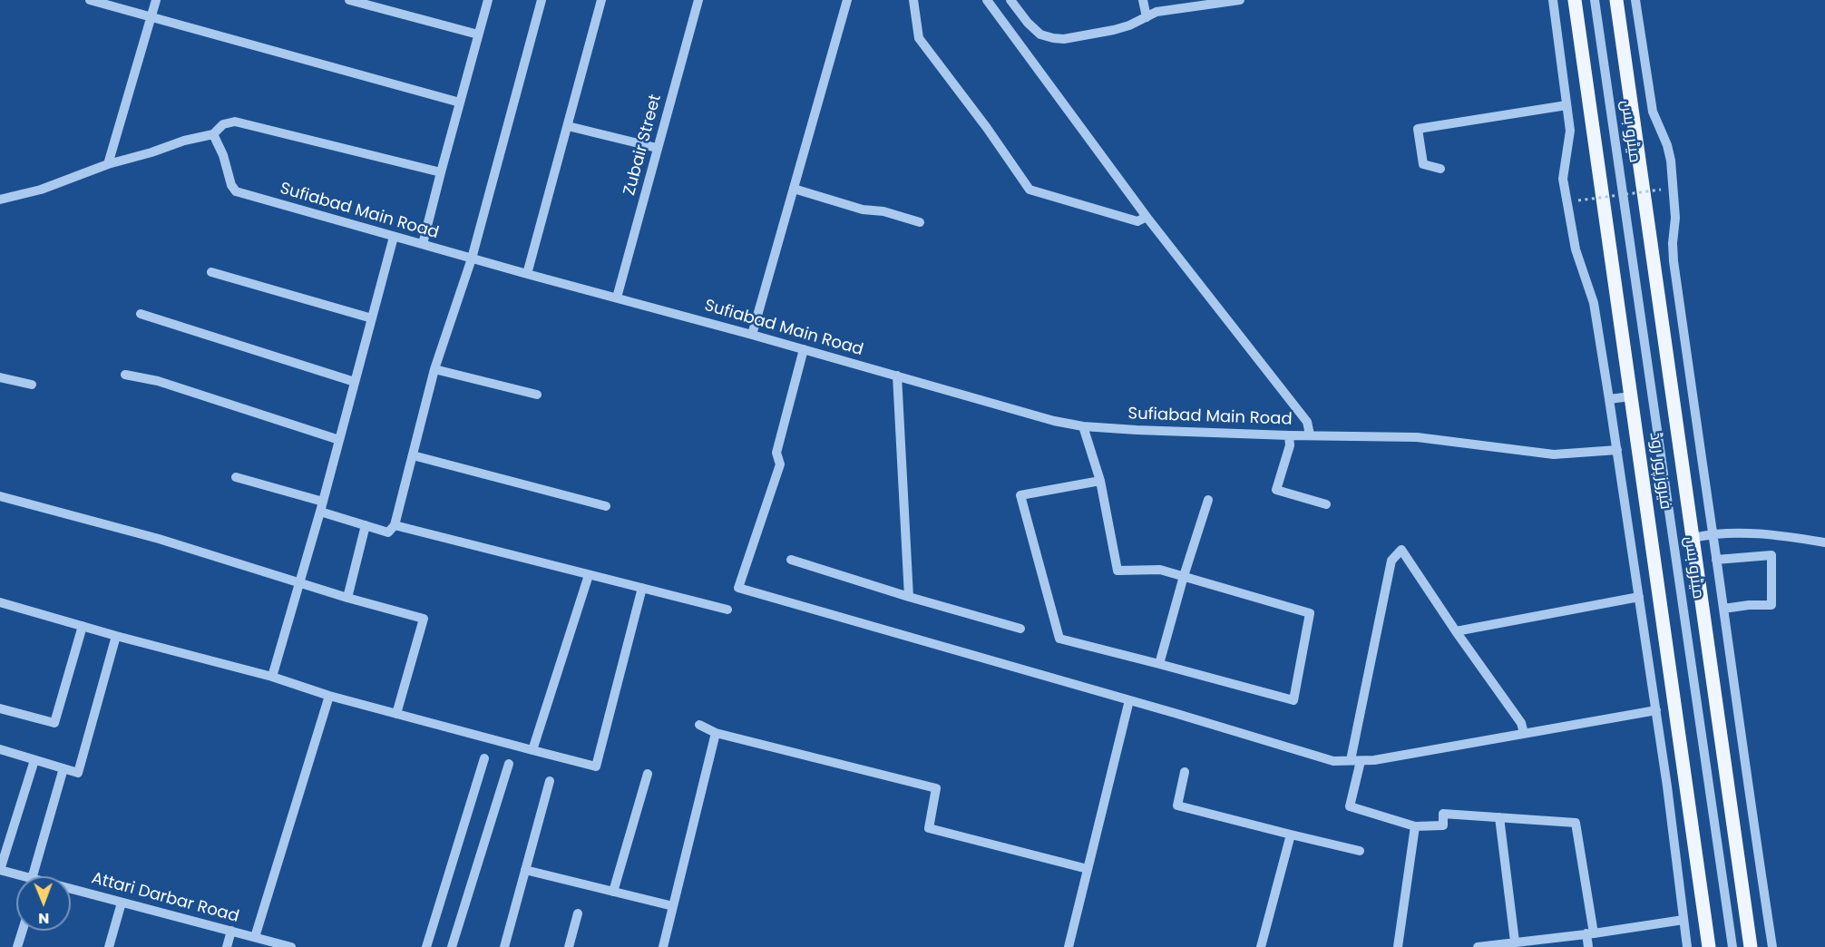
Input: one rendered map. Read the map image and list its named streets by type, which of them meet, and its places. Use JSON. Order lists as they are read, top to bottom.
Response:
{
  "streets": {
    "main road": ["فیروزپور روڈ"],
    "street": [
      "میٹرو بس",
      "Zubair Street",
      "Sufiabad Main Road",
      "Attari Darbar Road"
    ]
  },
  "crossings": [
    ["Zubair Street", "Sufiabad Main Road"]
  ],
  "north": "bottom"
}
